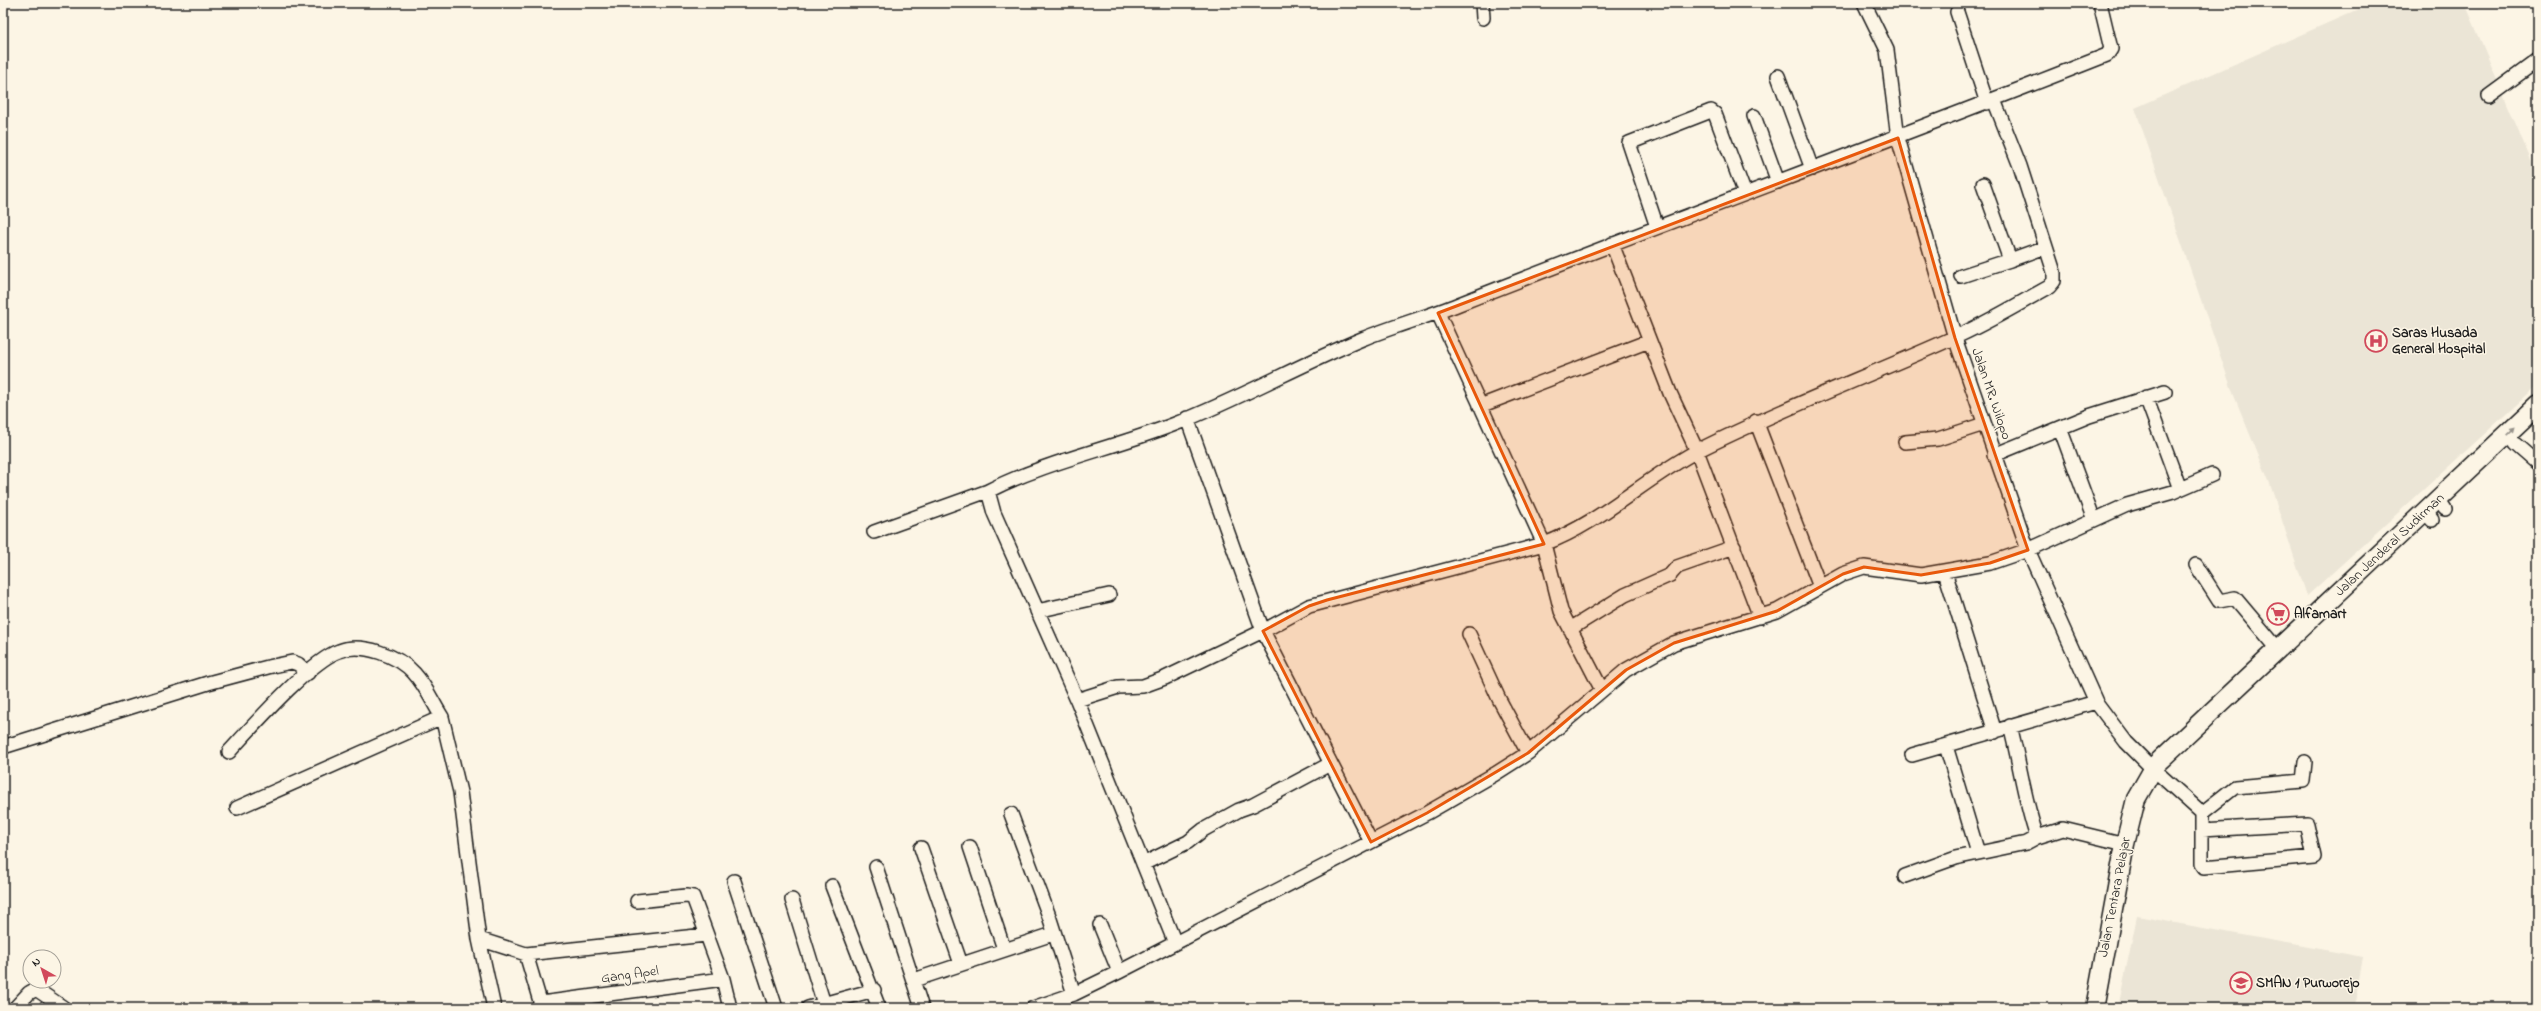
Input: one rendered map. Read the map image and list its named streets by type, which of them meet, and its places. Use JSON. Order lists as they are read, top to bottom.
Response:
{
  "streets": {
    "main road": ["Jalan Jenderal Sudirman", "Jalan Tentara Pelajar"],
    "street": ["Jalan MR. Wilopo", "Gang Apel"]
  },
  "crossings": [
    ["Jalan MR. Wilopo", "Jalan Jenderal Sudirman"],
    ["Jalan Jenderal Sudirman", "Jalan Tentara Pelajar"]
  ],
  "places": {
    "hospital": ["Saras Husada General Hospital"],
    "supermarket": ["Alfamart"],
    "school or university": ["SMAN 1 Purworejo"]
  },
  "north": "top left"
}
